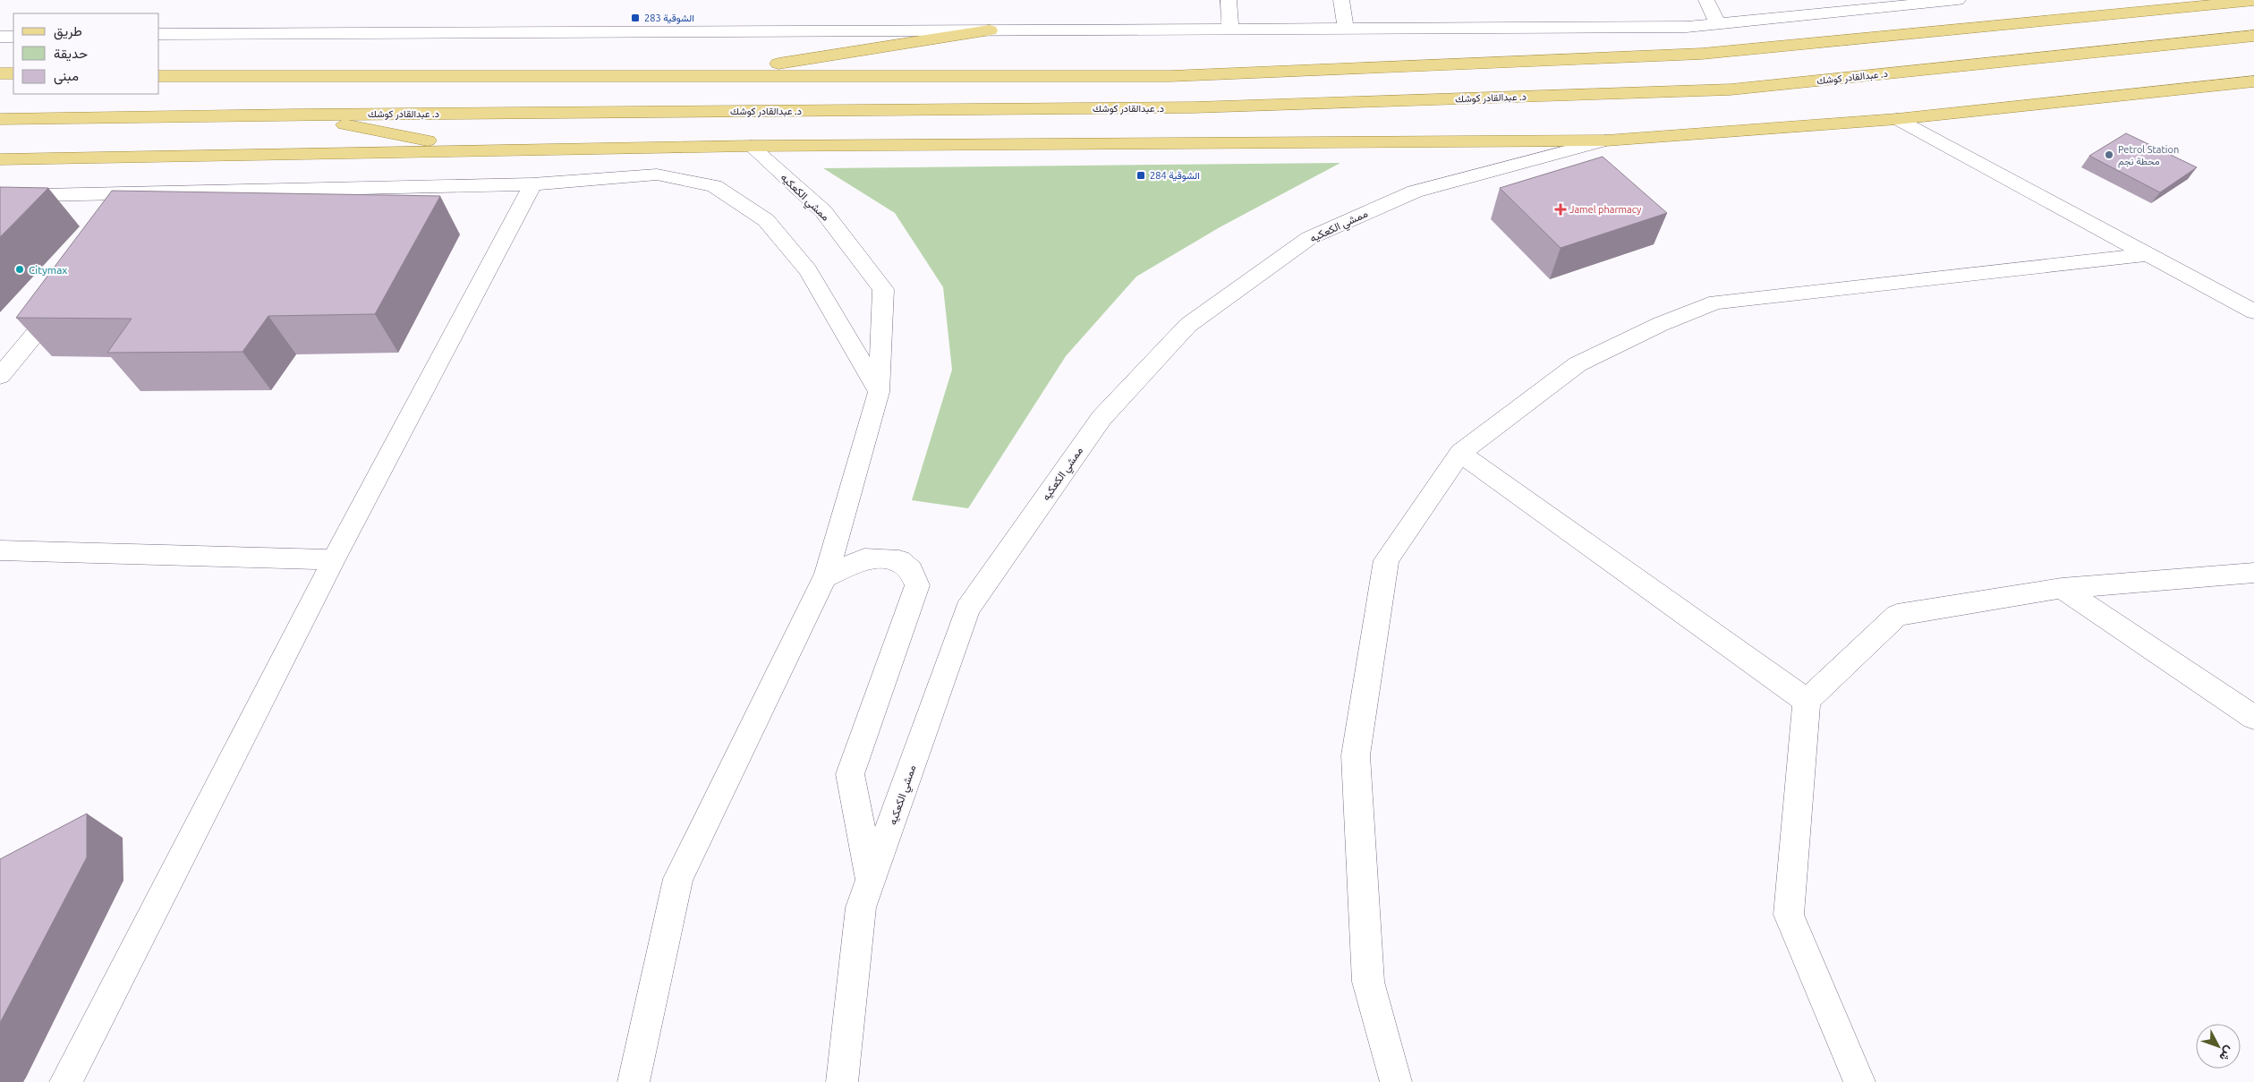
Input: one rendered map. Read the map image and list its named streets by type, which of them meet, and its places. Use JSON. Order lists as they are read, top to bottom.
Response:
{
  "streets": {
    "main road": ["د. عبدالقادر كوشك"],
    "street": ["ممشي الكعكيه"]
  },
  "places": {
    "transit": ["الشوقية 283", "الشوقية 284"],
    "other": ["Petrol Station محطة نجم", "Citymax"],
    "health": ["Jamel pharmacy"]
  },
  "legend": ["طريق", "حديقة", "مبنى"],
  "north": "bottom right"
}
